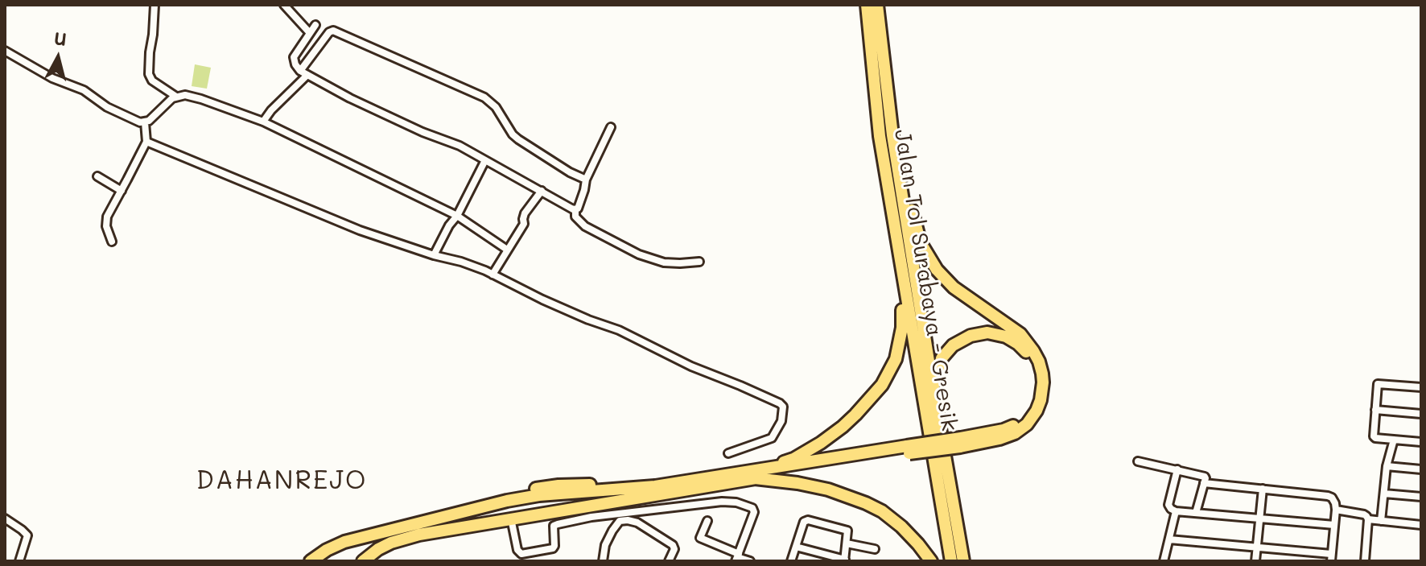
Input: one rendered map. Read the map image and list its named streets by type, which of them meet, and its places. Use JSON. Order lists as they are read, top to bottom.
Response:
{
  "streets": {
    "highway": ["Jalan Tol Surabaya - Gresik"]
  },
  "districts": ["DAHANREJO"],
  "north": "top"
}
